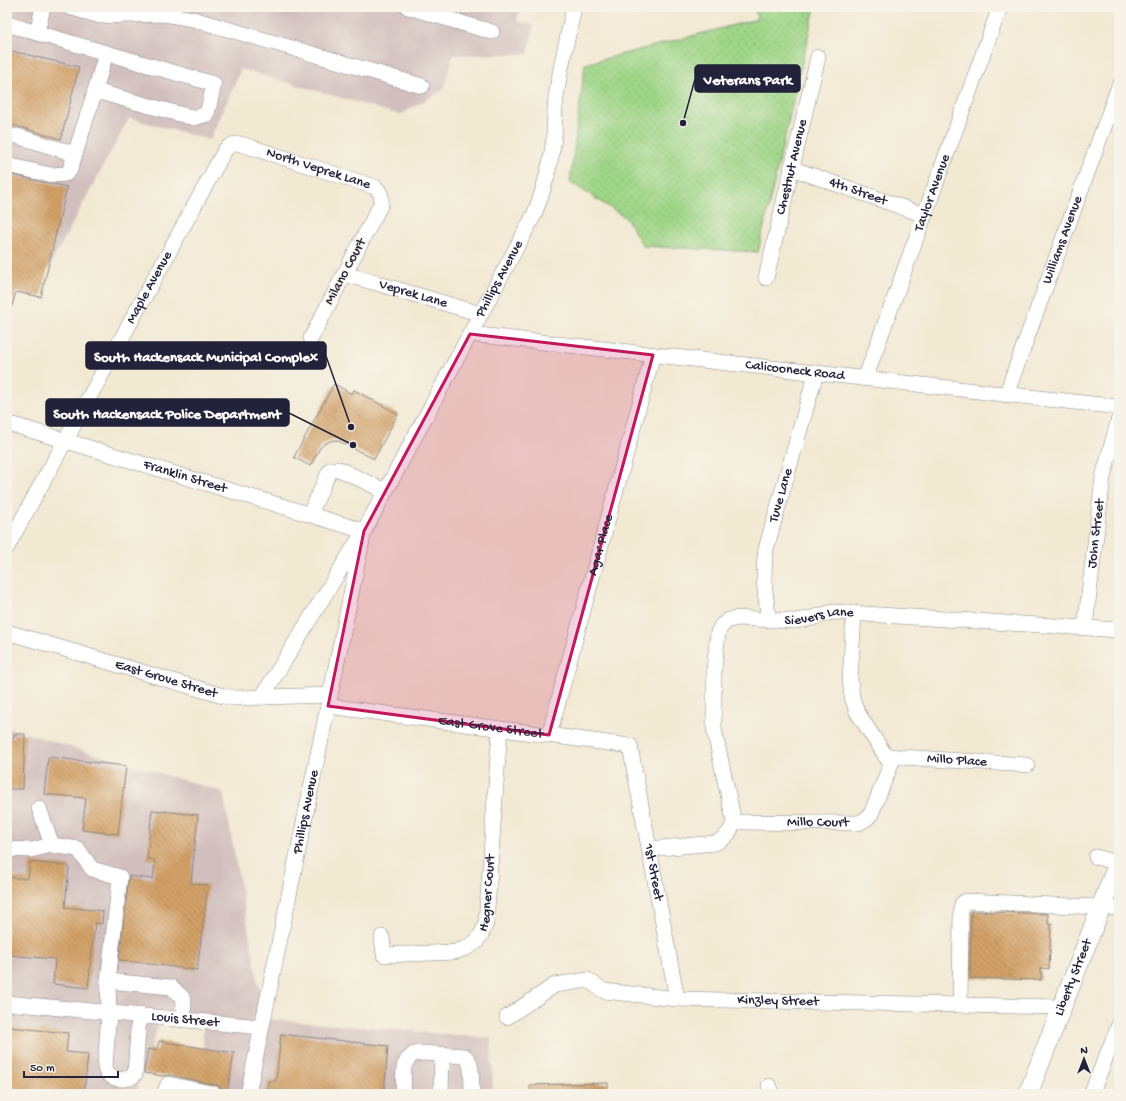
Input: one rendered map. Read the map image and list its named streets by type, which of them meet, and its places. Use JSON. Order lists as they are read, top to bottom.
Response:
{
  "streets": {
    "main road": ["Liberty Street"],
    "street": [
      "Chestnut Avenue",
      "North Veprek Lane",
      "4th Street",
      "Taylor Avenue",
      "Williams Avenue",
      "Milano Court",
      "Phillips Avenue",
      "Maple Avenue",
      "Veprek Lane",
      "Calicooneck Road",
      "Franklin Street",
      "Tuve Lane",
      "John Street",
      "Agar Place",
      "Sievers Lane",
      "East Grove Street",
      "Millo Place",
      "Millo Court",
      "1st Street",
      "Hegner Court",
      "Kinzley Street",
      "Louis Street"
    ]
  },
  "crossings": [
    ["Chestnut Avenue", "4th Street"],
    ["North Veprek Lane", "Milano Court"],
    ["North Veprek Lane", "Maple Avenue"],
    ["4th Street", "Taylor Avenue"],
    ["Taylor Avenue", "Calicooneck Road"],
    ["Williams Avenue", "Calicooneck Road"],
    ["Milano Court", "Veprek Lane"],
    ["Phillips Avenue", "Veprek Lane"],
    ["Phillips Avenue", "Calicooneck Road"],
    ["Phillips Avenue", "Franklin Street"],
    ["Phillips Avenue", "East Grove Street"],
    ["Phillips Avenue", "Louis Street"],
    ["Maple Avenue", "Franklin Street"],
    ["Calicooneck Road", "Tuve Lane"],
    ["Calicooneck Road", "Agar Place"],
    ["Tuve Lane", "Sievers Lane"],
    ["John Street", "Sievers Lane"],
    ["Agar Place", "East Grove Street"],
    ["Sievers Lane", "Millo Court"],
    ["East Grove Street", "1st Street"],
    ["East Grove Street", "Hegner Court"],
    ["Millo Place", "Millo Court"],
    ["1st Street", "Kinzley Street"],
    ["Liberty Street", "Kinzley Street"]
  ],
  "places": ["Veterans Park", "South Hackensack Municipal Complex", "South Hackensack Police Department"],
  "scale_bar": "50 m",
  "north": "top"
}
